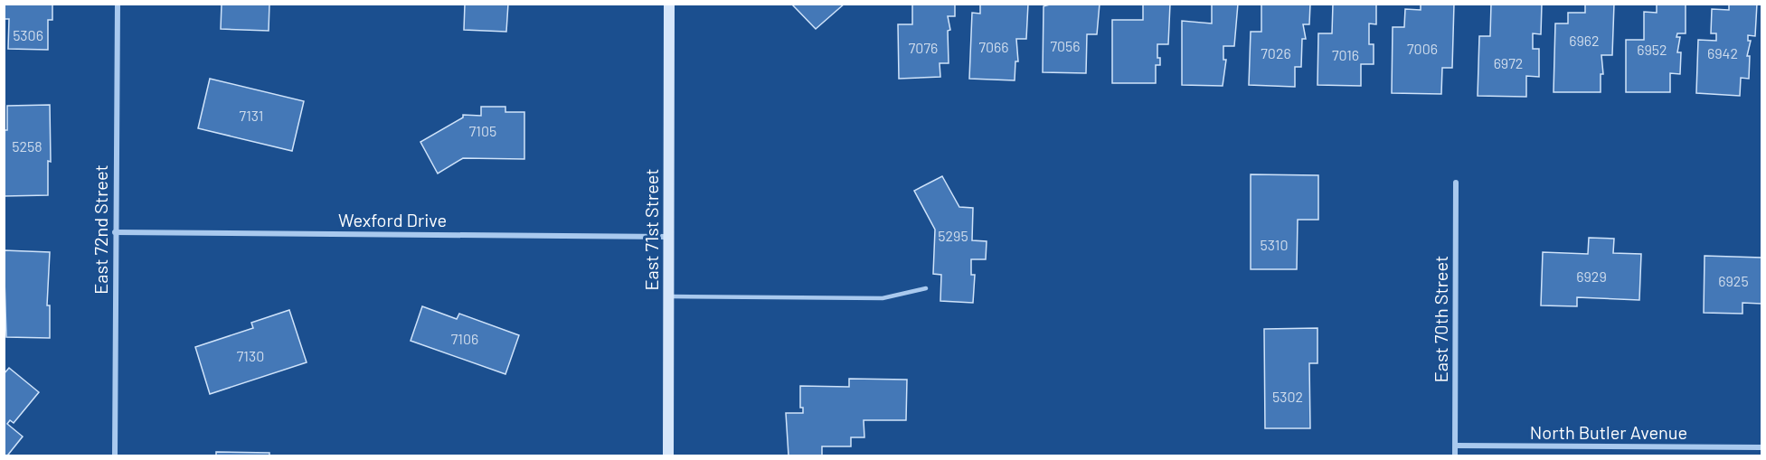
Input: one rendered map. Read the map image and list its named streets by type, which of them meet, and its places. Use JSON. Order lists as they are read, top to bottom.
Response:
{
  "streets": {
    "main road": ["East 71st Street"],
    "street": [
      "Wexford Drive",
      "East 72nd Street",
      "East 70th Street",
      "North Butler Avenue"
    ]
  },
  "crossings": [
    ["Wexford Drive", "East 72nd Street"],
    ["Wexford Drive", "East 71st Street"],
    ["East 70th Street", "North Butler Avenue"]
  ],
  "house_numbers": [
    "5306",
    "6962",
    "7056",
    "7066",
    "7076",
    "7006",
    "6952",
    "7026",
    "6942",
    "7016",
    "6972",
    "7131",
    "7105",
    "5258",
    "5295",
    "5310",
    "6929",
    "6925",
    "7106",
    "7130",
    "5302"
  ]
}
